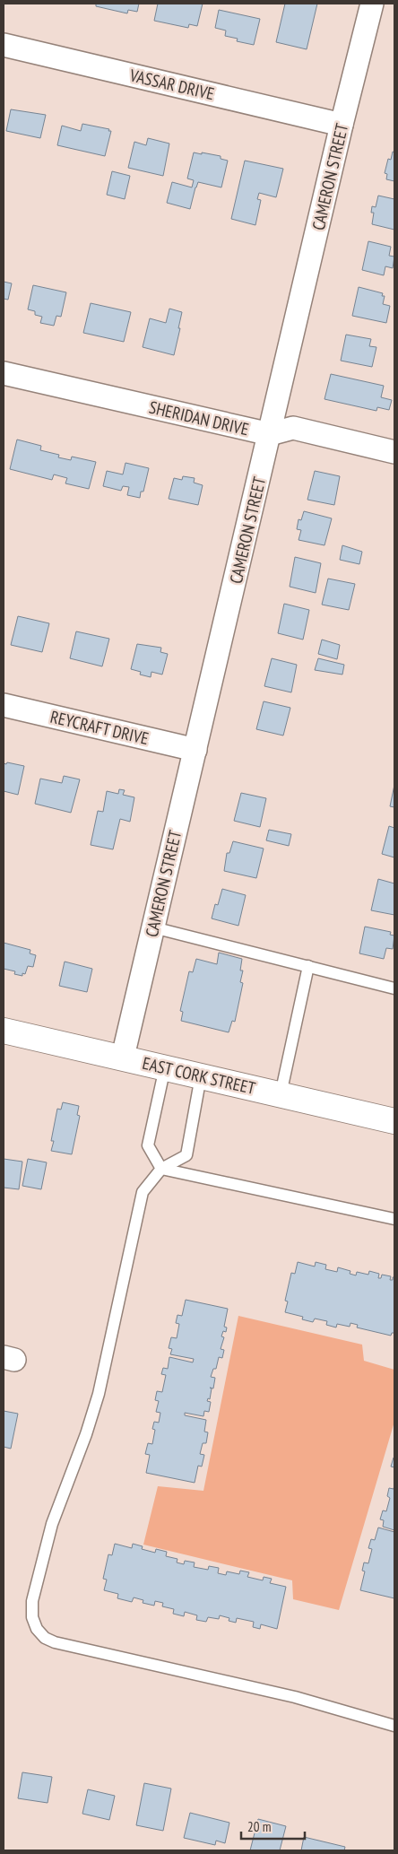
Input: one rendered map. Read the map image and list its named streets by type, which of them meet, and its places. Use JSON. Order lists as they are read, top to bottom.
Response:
{
  "streets": {
    "street": [
      "VASSAR DRIVE",
      "CAMERON STREET",
      "SHERIDAN DRIVE",
      "REYCRAFT DRIVE",
      "EAST CORK STREET"
    ]
  },
  "crossings": [
    ["VASSAR DRIVE", "CAMERON STREET"],
    ["CAMERON STREET", "SHERIDAN DRIVE"],
    ["CAMERON STREET", "REYCRAFT DRIVE"],
    ["CAMERON STREET", "EAST CORK STREET"]
  ],
  "scale_bar": "20 m"
}
